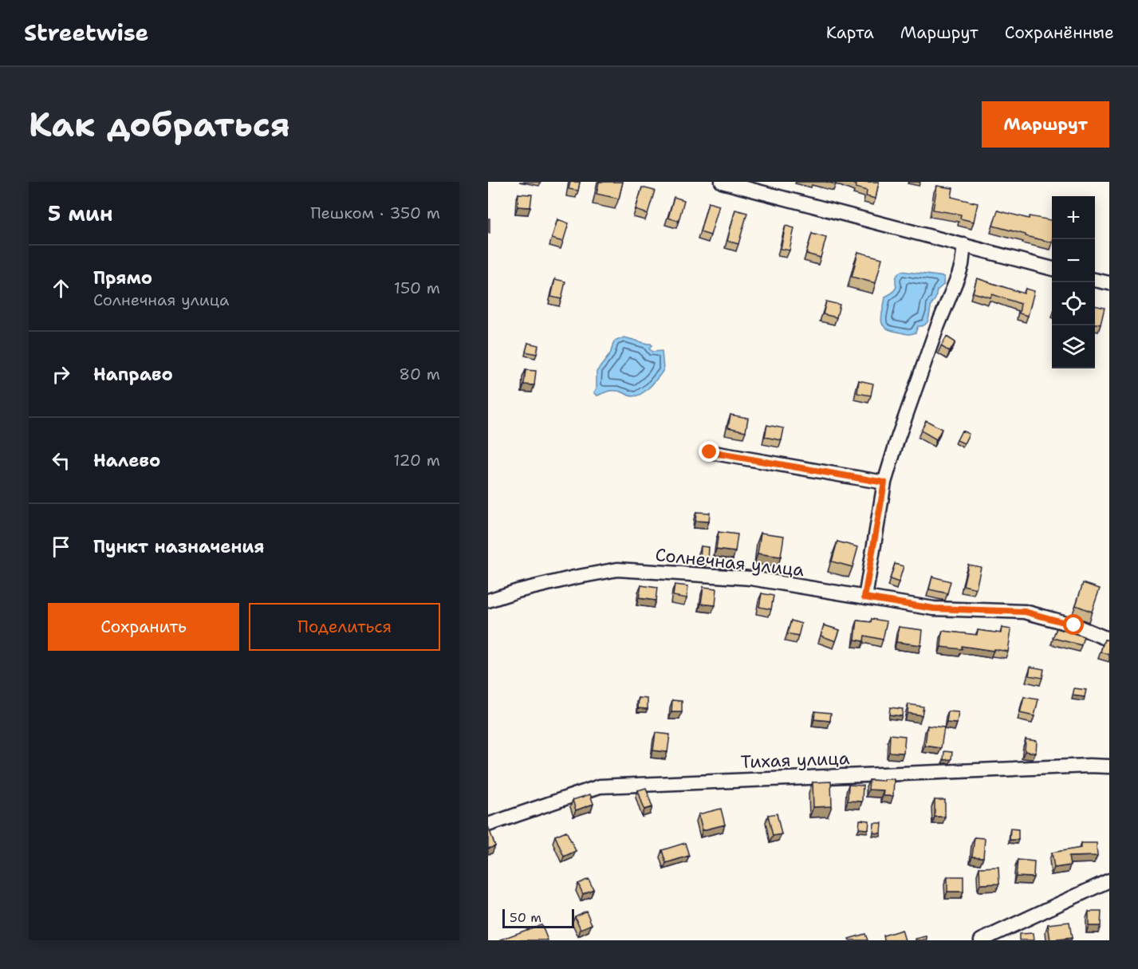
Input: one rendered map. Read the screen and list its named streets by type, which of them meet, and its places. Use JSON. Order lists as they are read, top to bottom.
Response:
{
  "streets": {
    "street": ["Солнечная улица", "Тихая улица"]
  },
  "scale_bar": "50 m",
  "page": {
    "header": "Streetwise",
    "nav": ["Карта", "Маршрут", "Сохранённые"],
    "buttons": [
      "Маршрут",
      ["Сохранить", "Поделиться"]
    ],
    "title": "Как добраться",
    "heading": ["5 мин", "Пешком · 350 m"],
    "map_buttons": ["+", "−"],
    "list": [
      ["Прямо", "Солнечная улица", "150 m"],
      ["Направо", "80 m"],
      ["Налево", "120 m"],
      "Пункт назначения"
    ],
    "scale": "50 m"
  }
}
